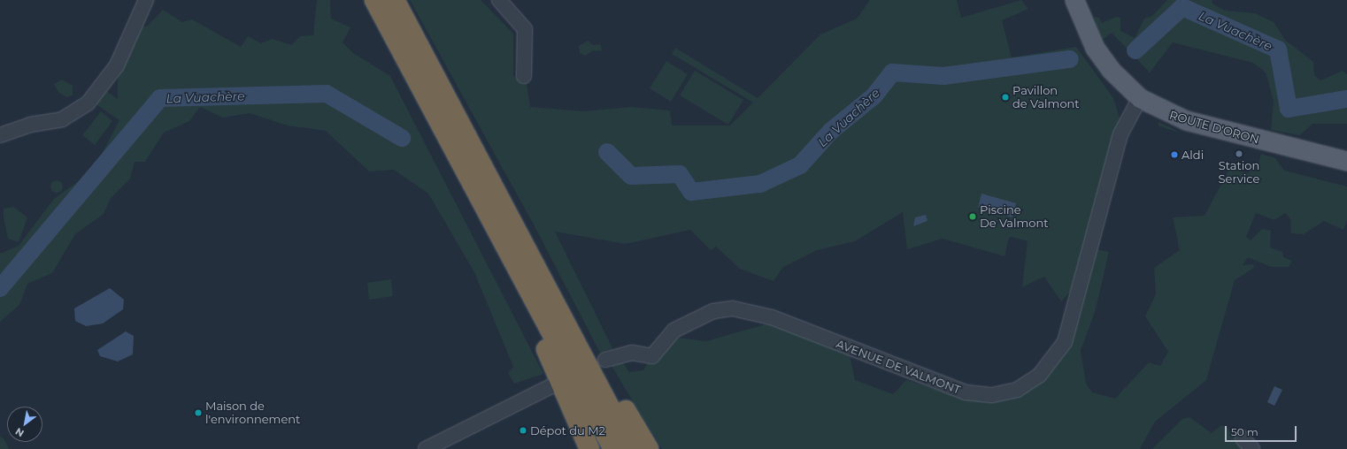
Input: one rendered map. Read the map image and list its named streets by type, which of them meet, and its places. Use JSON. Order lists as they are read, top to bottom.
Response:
{
  "streets": {
    "main road": ["ROUTE D'ORON"],
    "street": ["AVENUE DE VALMONT"]
  },
  "crossings": [
    ["ROUTE D'ORON", "AVENUE DE VALMONT"]
  ],
  "water": ["La Vuachère"],
  "places": [
    "Pavillon de Valmont",
    "Station Service",
    "Aldi",
    "Piscine De Valmont",
    "Maison de l'environnement",
    "Dépot du M2"
  ],
  "scale_bar": "50 m",
  "north": "bottom left"
}
